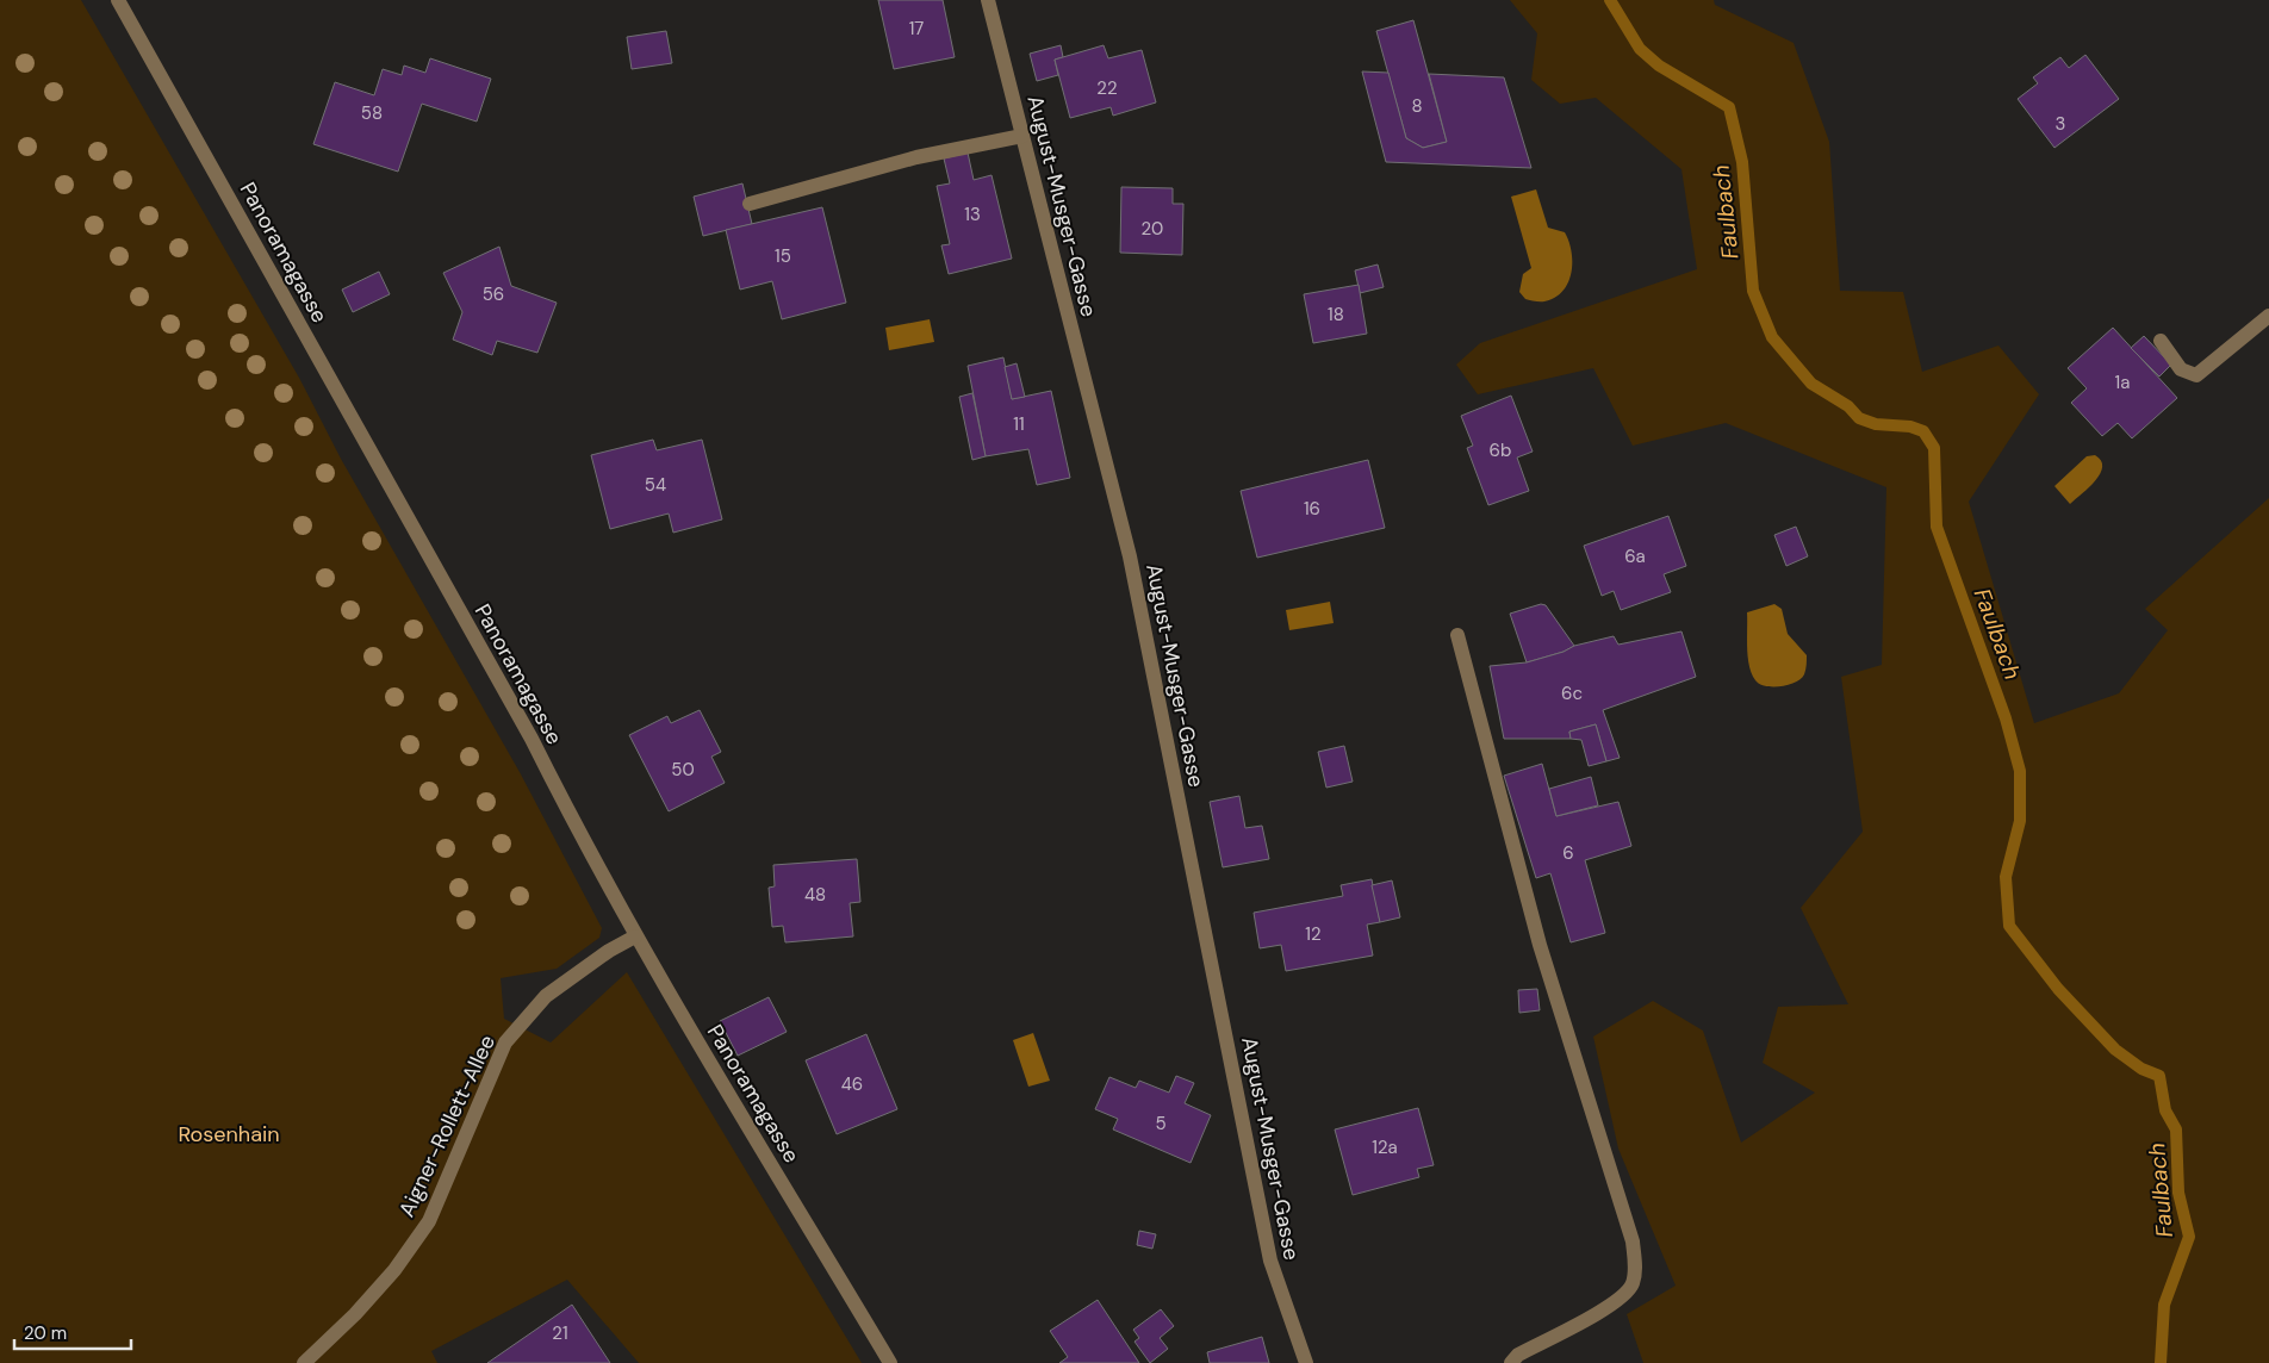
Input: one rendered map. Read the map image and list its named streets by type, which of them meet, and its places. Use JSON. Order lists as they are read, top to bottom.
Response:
{
  "streets": {
    "street": ["August-Musger-Gasse", "Panoramagasse", "Aigner-Rollett-Allee"]
  },
  "crossings": [
    ["Panoramagasse", "Aigner-Rollett-Allee"]
  ],
  "water": ["Faulbach"],
  "parks": ["Rosenhain"],
  "house_numbers": [
    "17",
    "22",
    "8",
    "58",
    "3",
    "13",
    "20",
    "15",
    "56",
    "18",
    "1a",
    "11",
    "6b",
    "54",
    "16",
    "6a",
    "6c",
    "50",
    "6",
    "48",
    "12",
    "46",
    "5",
    "12a",
    "21"
  ],
  "scale_bar": "20 m"
}
